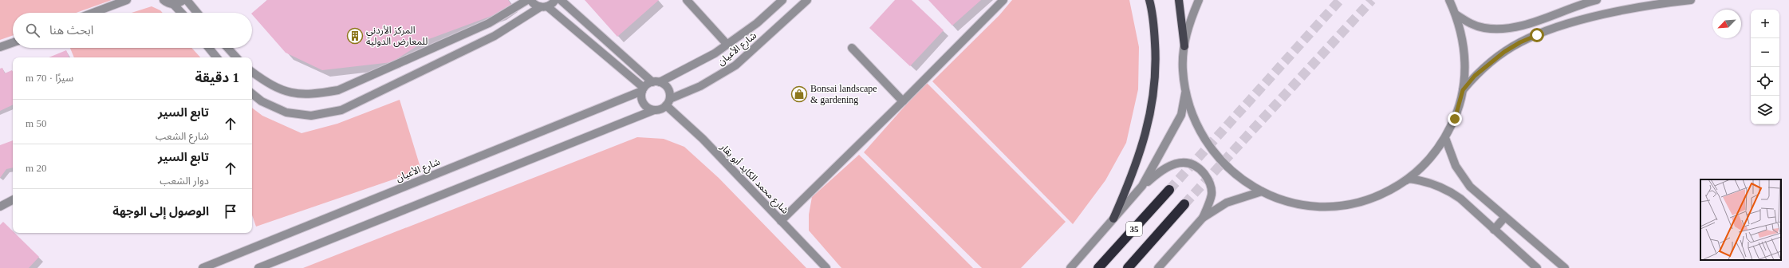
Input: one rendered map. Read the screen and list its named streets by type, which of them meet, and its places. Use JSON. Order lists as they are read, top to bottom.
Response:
{
  "streets": {
    "highway": ["35"],
    "street": ["شارع الأعيان", "شارع محمد الكايد أبو بقار"]
  },
  "crossings": [
    ["شارع الأعيان", "شارع محمد الكايد أبو بقار"]
  ],
  "places": {
    "building": ["المركز الأردني للمعارض الدولية"],
    "shop": ["Bonsai landscape & gardening"]
  },
  "north": "bottom left",
  "page": {
    "map_buttons": ["+", "−"],
    "search": "ابحث هنا",
    "heading": ["1 دقيقة", "سيرًا · 70 m"],
    "list": [
      ["تابع السير", "شارع الشعب", "50 m"],
      ["تابع السير", "دوار الشعب", "20 m"],
      "الوصول إلى الوجهة"
    ]
  }
}
